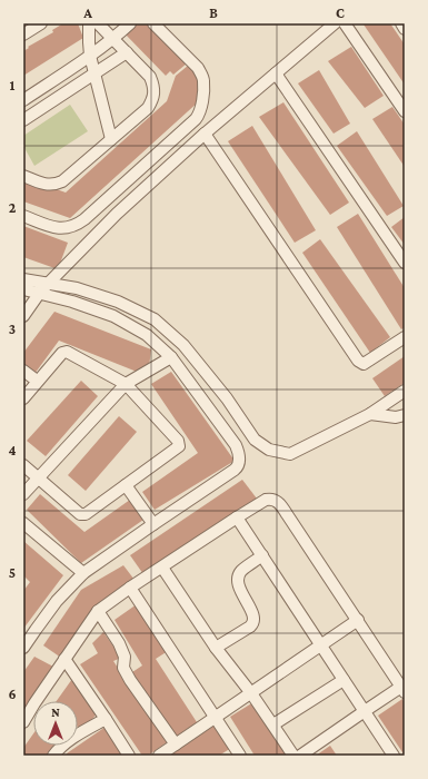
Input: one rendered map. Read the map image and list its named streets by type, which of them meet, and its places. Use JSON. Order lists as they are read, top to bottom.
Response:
{
  "north": "top",
  "grid": {
    "columns": ["A", "B", "C"],
    "rows": [
      "1",
      "2",
      "3",
      "4",
      "5",
      "6"
    ]
  }
}
